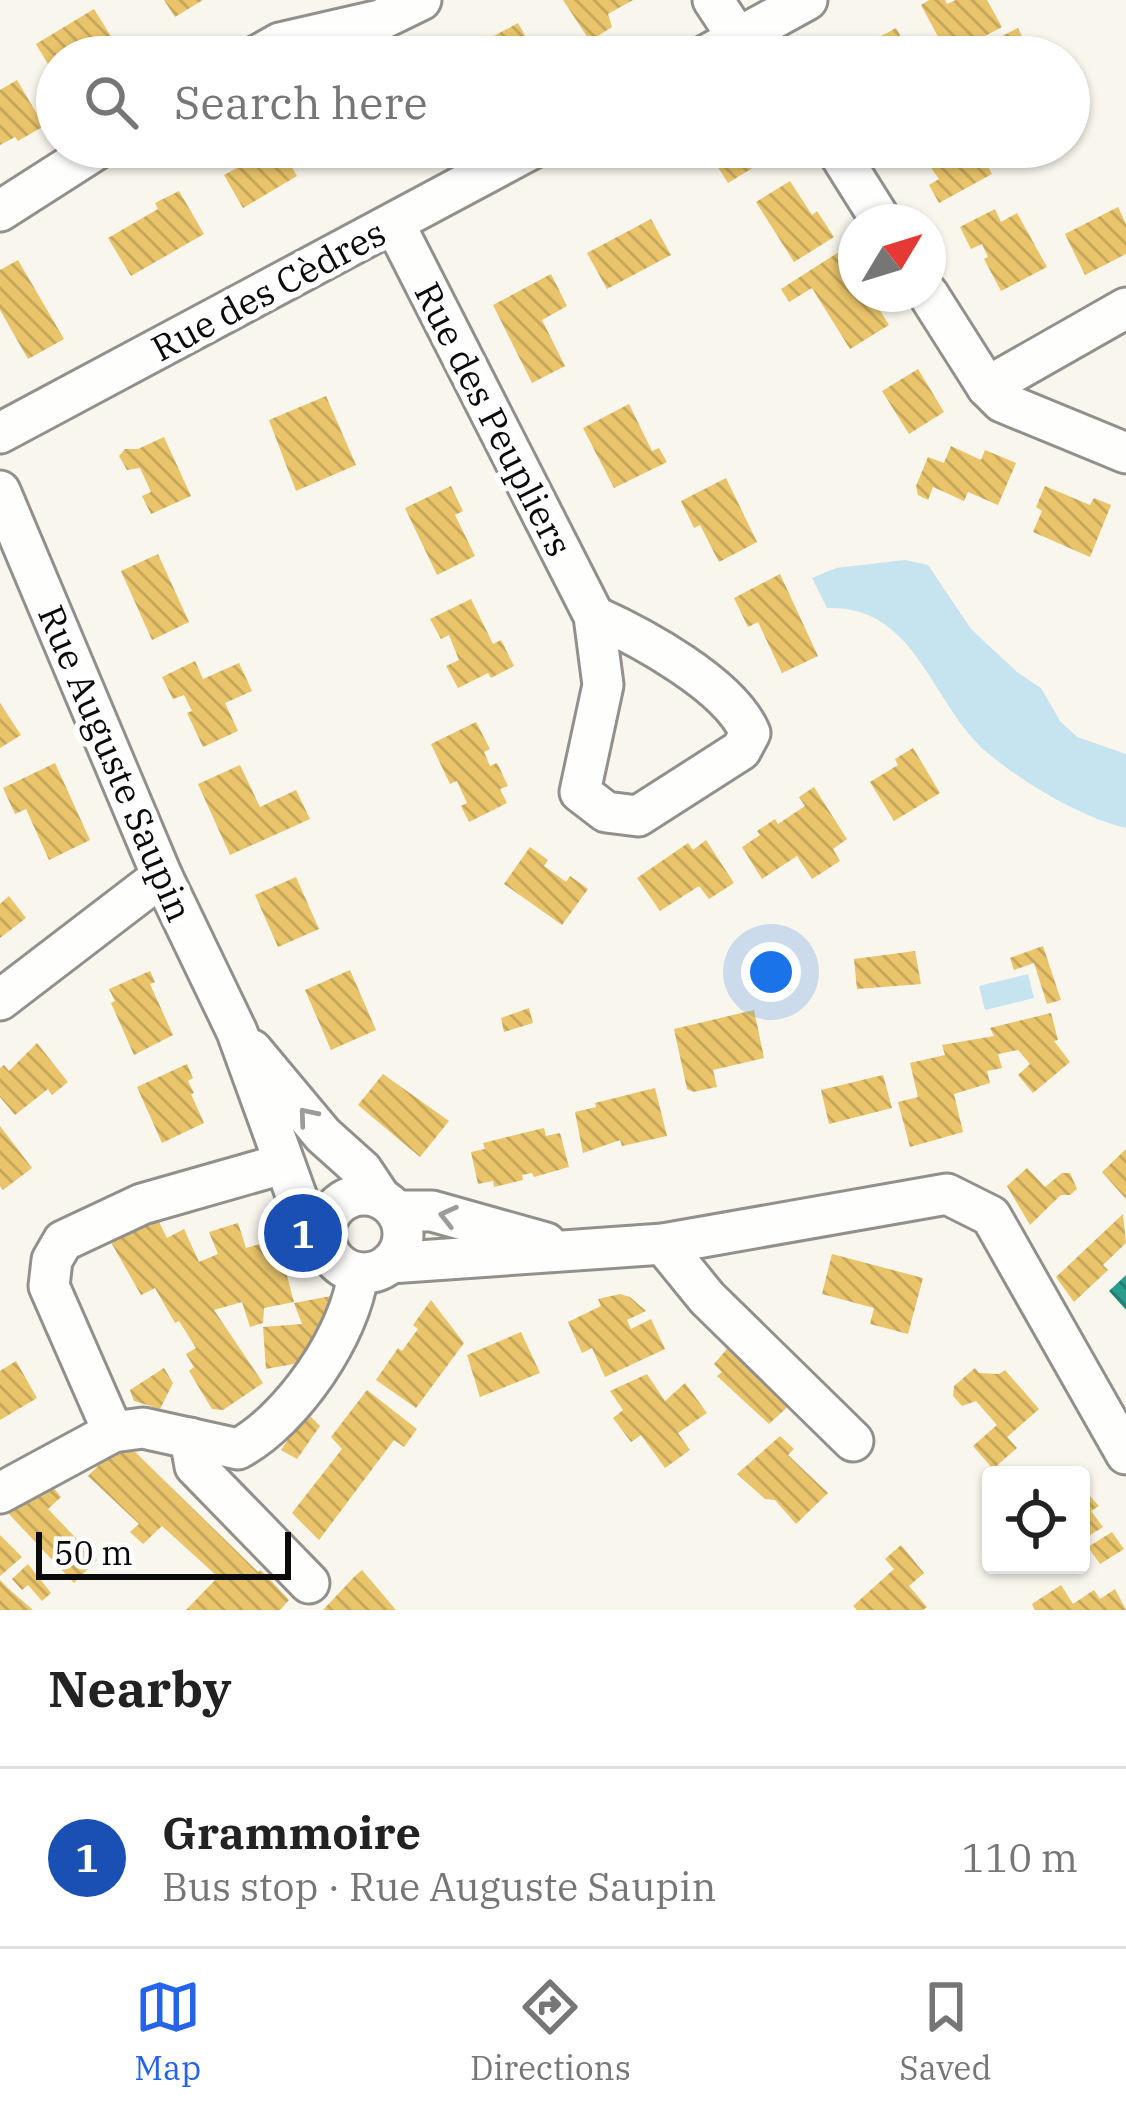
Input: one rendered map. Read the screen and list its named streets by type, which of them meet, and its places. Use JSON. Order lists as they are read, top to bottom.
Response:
{
  "streets": {
    "street": ["Rue des Cèdres", "Rue des Peupliers", "Rue Auguste Saupin"]
  },
  "crossings": [
    ["Rue des Cèdres", "Rue des Peupliers"]
  ],
  "scale_bar": "50 m",
  "north": "top right",
  "page": {
    "search": "Search here",
    "pins": "1",
    "scale": "50 m",
    "heading": "Nearby",
    "list": [
      {
        "mark": "1",
        "name": "Grammoire",
        "note": "Bus stop · Rue Auguste Saupin",
        "value": "110 m"
      }
    ],
    "nav": ["Map", "Directions", "Saved"]
  }
}
